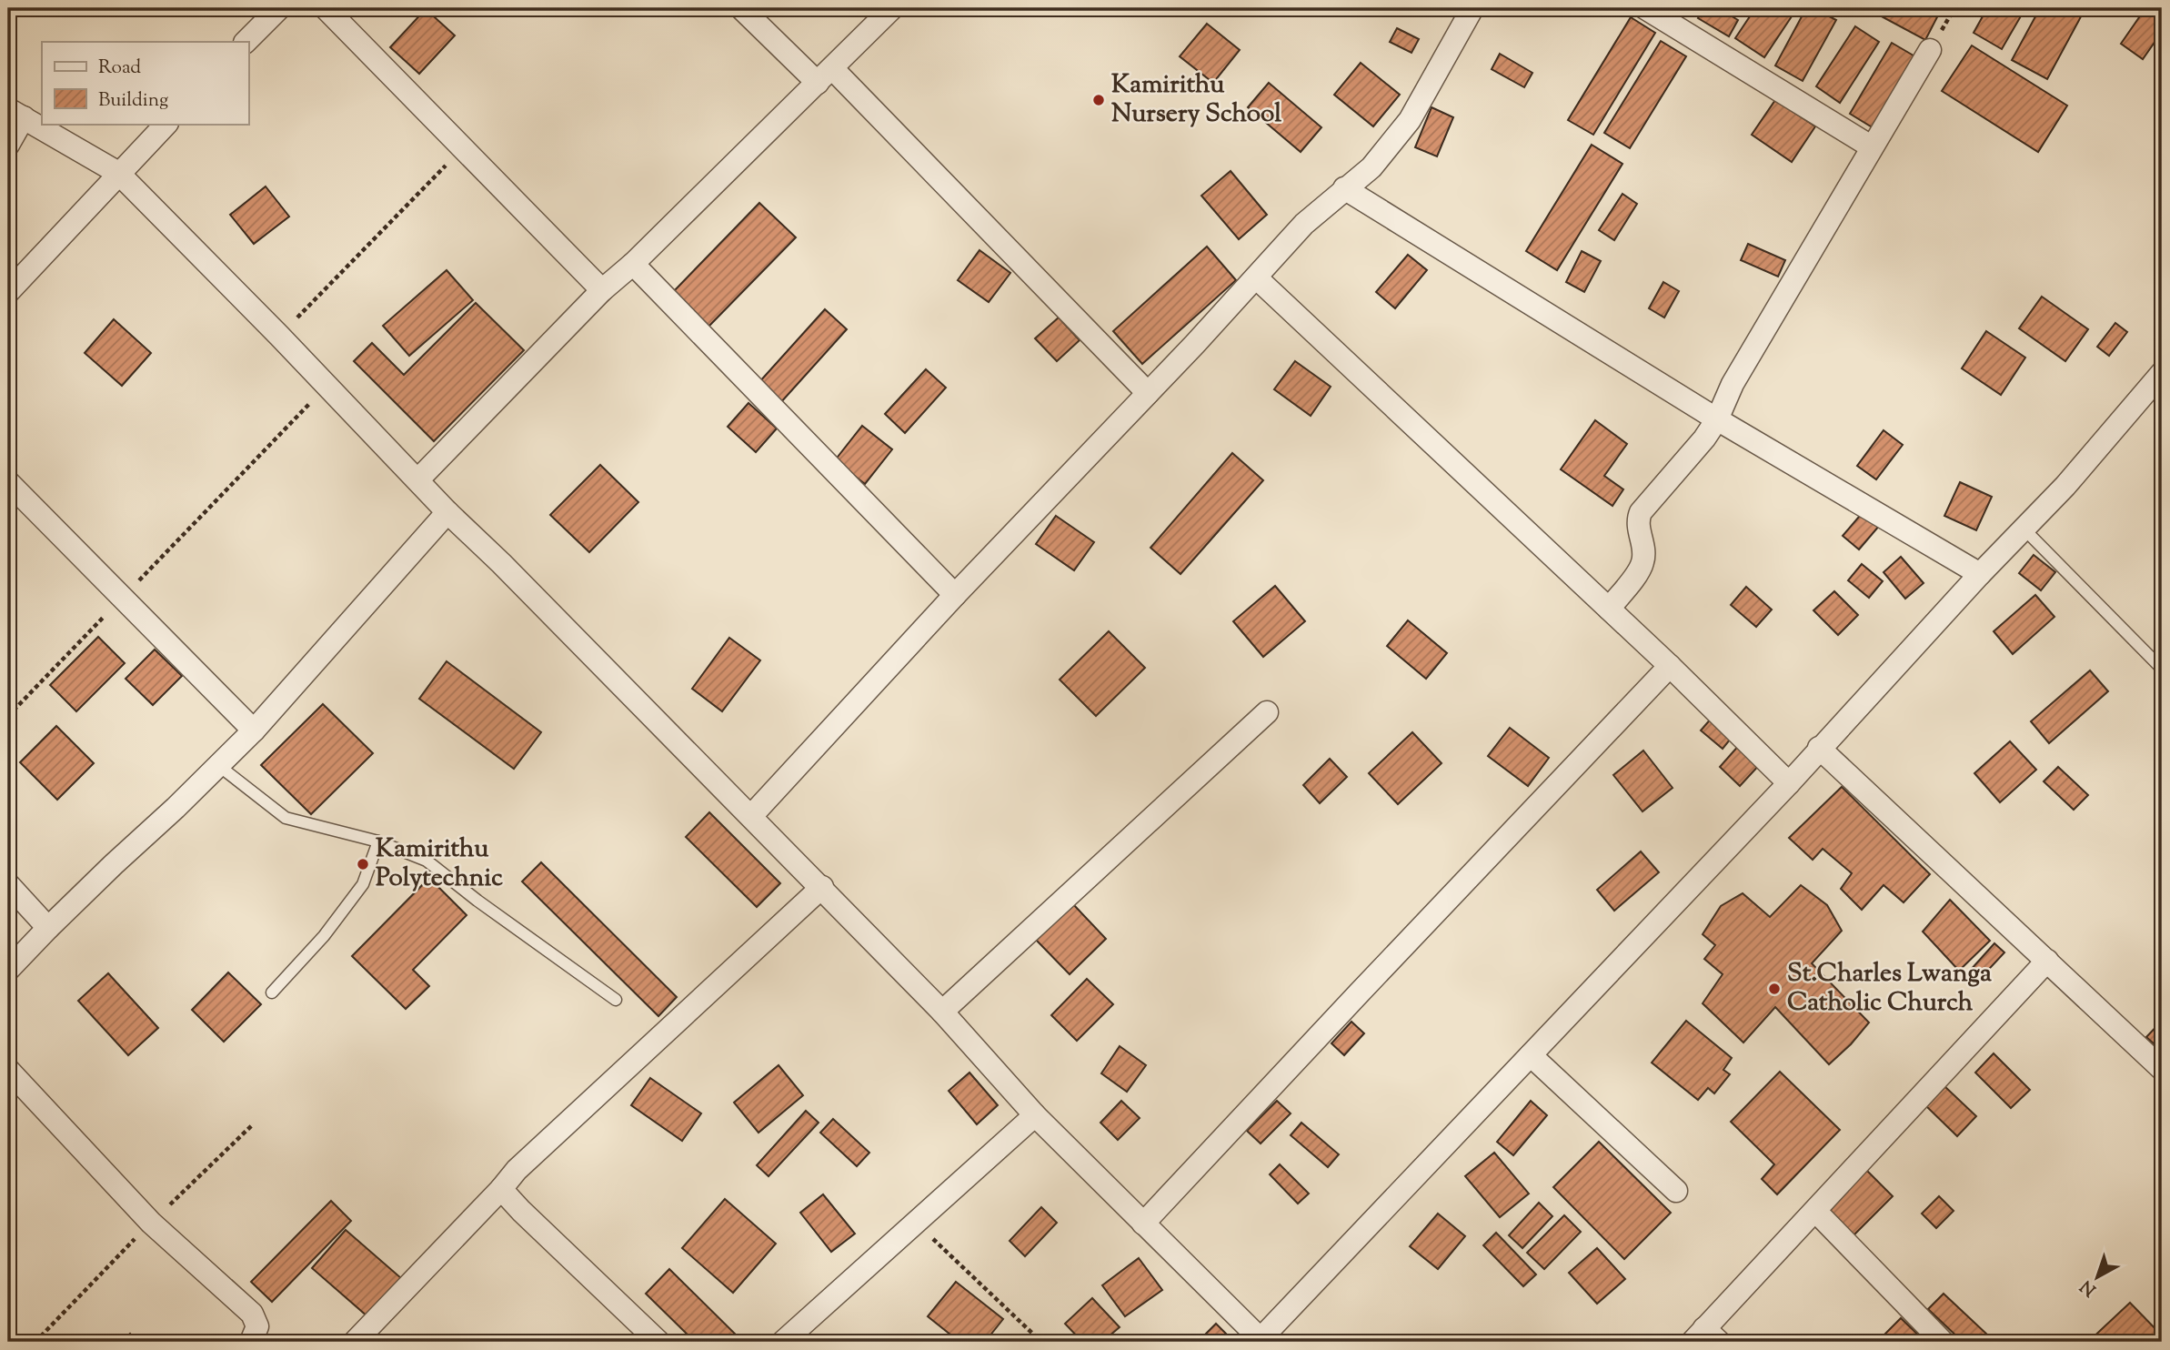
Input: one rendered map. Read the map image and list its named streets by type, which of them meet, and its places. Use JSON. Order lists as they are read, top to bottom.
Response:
{
  "places": ["Kamirithu Nursery School", "Kamirithu Polytechnic", "St.Charles Lwanga Catholic Church"],
  "legend": ["Road", "Building"],
  "north": "bottom left"
}
